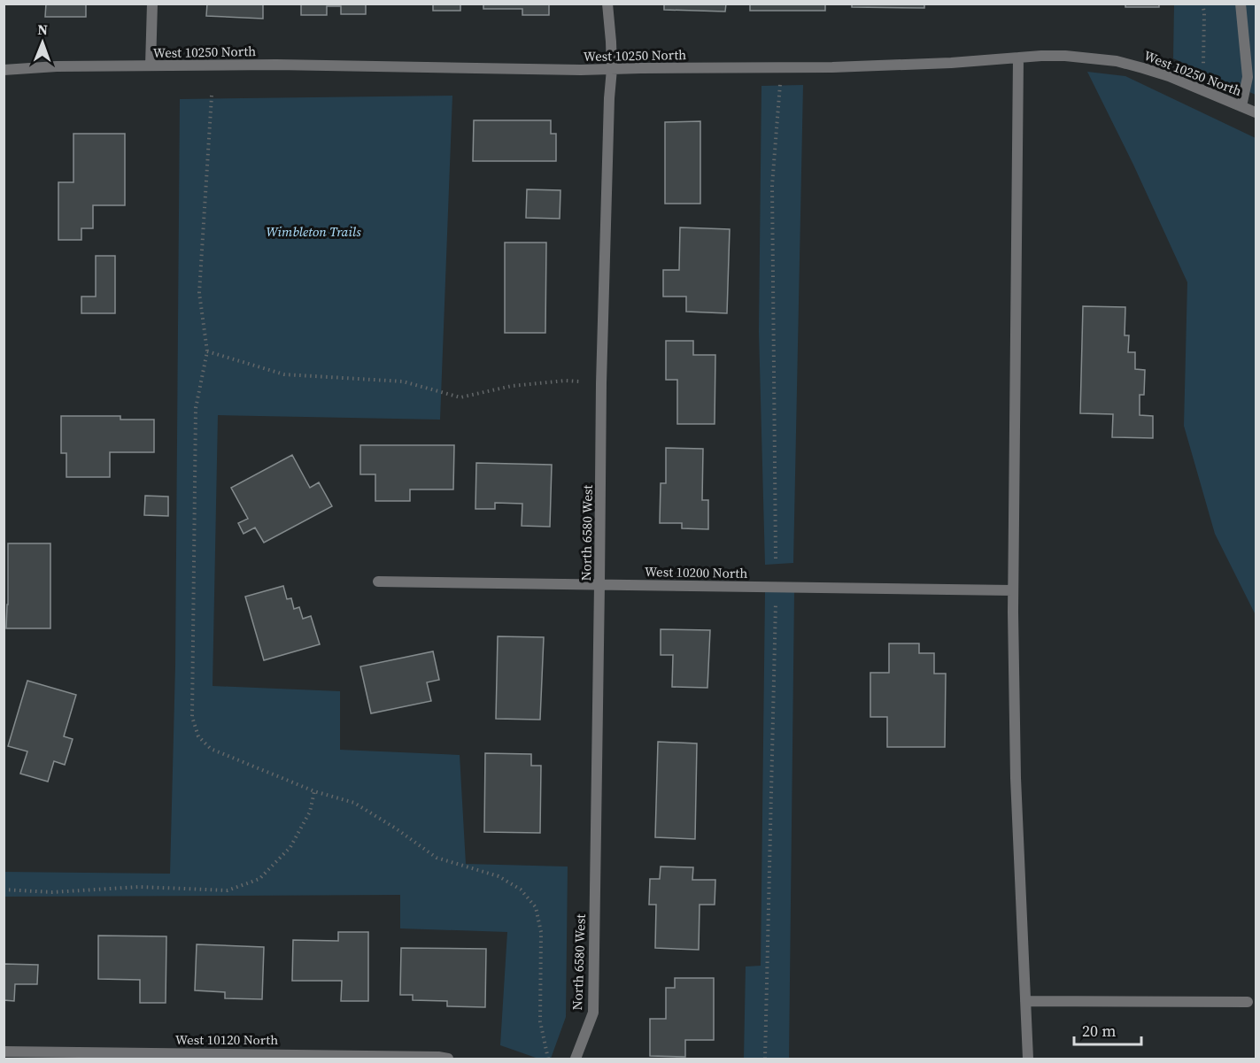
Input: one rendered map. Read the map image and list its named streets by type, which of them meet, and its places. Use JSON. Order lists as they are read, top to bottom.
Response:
{
  "streets": {
    "street": [
      "West 10250 North",
      "North 6580 West",
      "West 10200 North",
      "West 10120 North"
    ]
  },
  "crossings": [
    ["West 10250 North", "North 6580 West"],
    ["North 6580 West", "West 10200 North"]
  ],
  "parks": ["Wimbleton Trails"],
  "scale_bar": "20 m",
  "north": "top"
}
